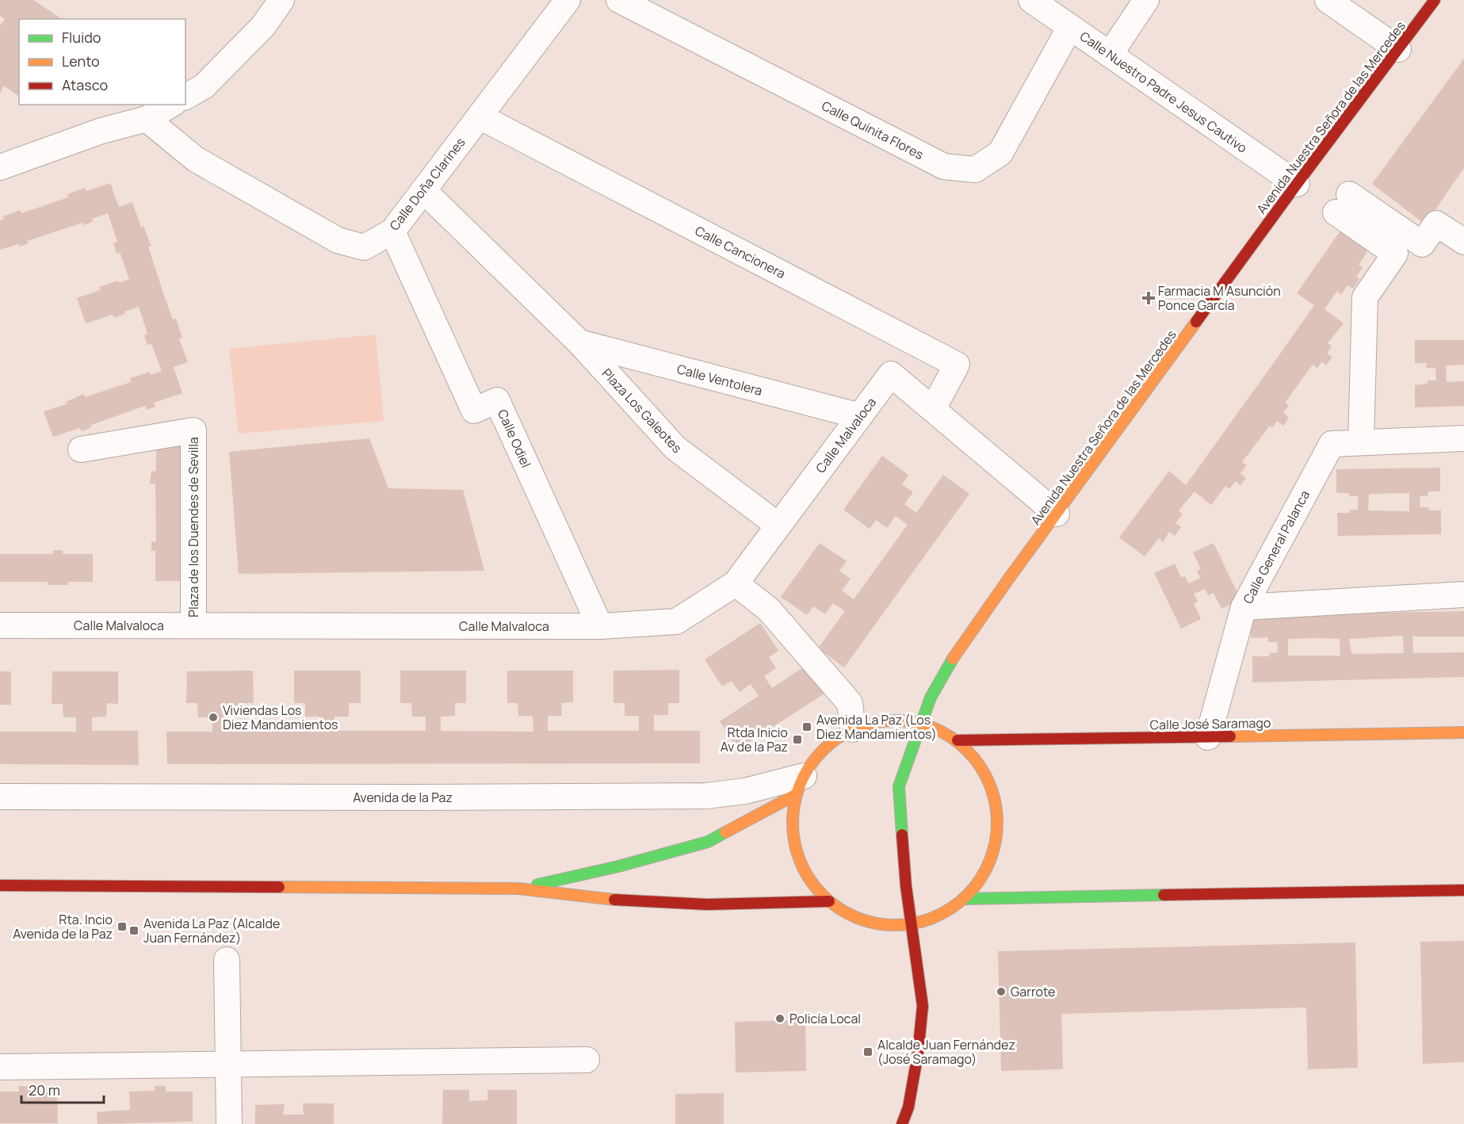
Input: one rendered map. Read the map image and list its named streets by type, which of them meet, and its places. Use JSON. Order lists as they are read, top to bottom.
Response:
{
  "streets": {
    "main road": ["Avenida Nuestra Señora de las Mercedes", "Calle José Saramago"],
    "street": [
      "Calle Nuestro Padre Jesus Cautivo",
      "Calle Quinita Flores",
      "Calle Doña Clarines",
      "Calle Cancionera",
      "Calle Ventolera",
      "Plaza Los Galeotes",
      "Calle Malvaloca",
      "Calle Odiel",
      "Plaza de los Duendes de Sevilla",
      "Calle General Palanca",
      "Avenida de la Paz"
    ]
  },
  "crossings": [
    ["Calle Nuestro Padre Jesus Cautivo", "Avenida Nuestra Señora de las Mercedes"],
    ["Calle Nuestro Padre Jesus Cautivo", "Calle Quinita Flores"],
    ["Calle Doña Clarines", "Calle Cancionera"],
    ["Calle Doña Clarines", "Plaza Los Galeotes"],
    ["Calle Doña Clarines", "Calle Odiel"],
    ["Calle Cancionera", "Calle Malvaloca"],
    ["Calle Ventolera", "Plaza Los Galeotes"],
    ["Calle Ventolera", "Calle Malvaloca"],
    ["Plaza Los Galeotes", "Calle Malvaloca"],
    ["Calle Malvaloca", "Calle Odiel"],
    ["Calle Malvaloca", "Plaza de los Duendes de Sevilla"],
    ["Calle General Palanca", "Calle José Saramago"]
  ],
  "places": {
    "health": ["Farmacia M Asunción Ponce García"],
    "other": ["Viviendas Los Diez Mandamientos", "Garrote", "Policía Local"],
    "transit": [
      "Avenida La Paz (Los Diez Mandamientos)",
      "Rtda Inicio Av de la Paz",
      "Rta. Incio Avenida de la Paz",
      "Avenida La Paz (Alcalde Juan Fernández)",
      "Alcalde Juan Fernández (José Saramago)"
    ]
  },
  "legend": ["Fluido", "Lento", "Atasco"],
  "scale_bar": "20 m"
}
